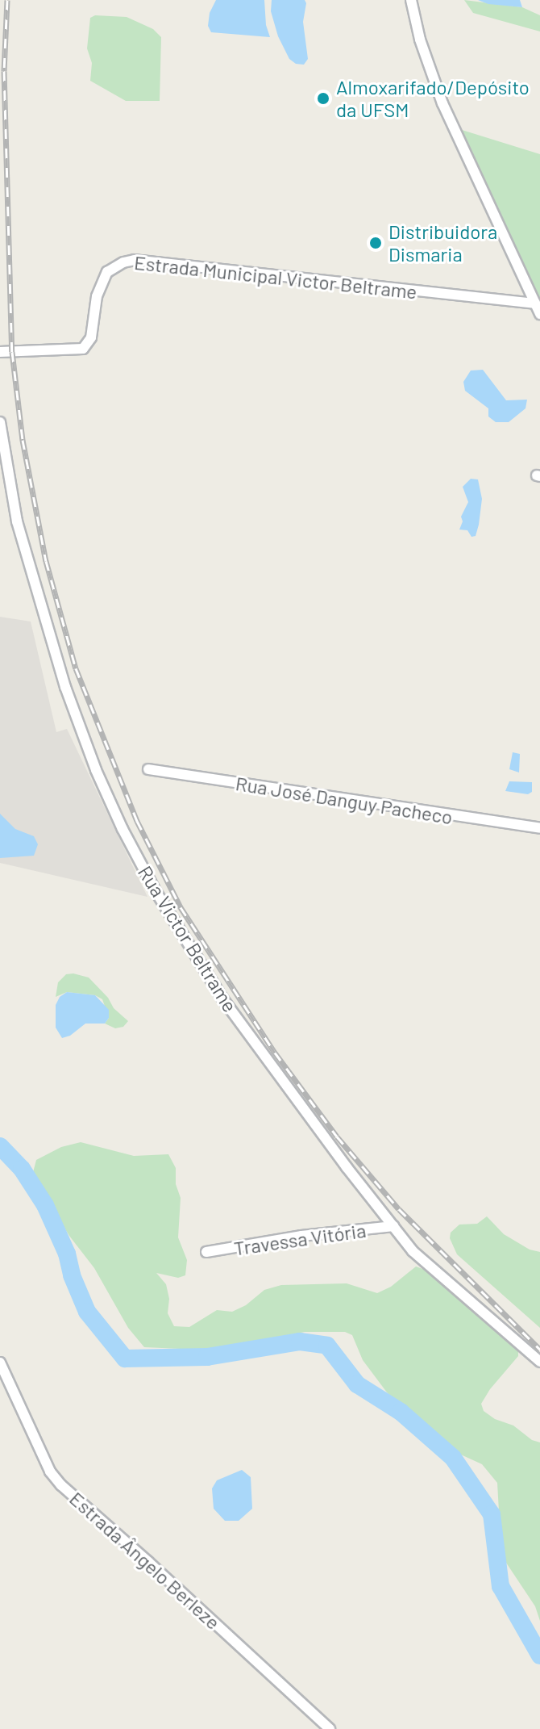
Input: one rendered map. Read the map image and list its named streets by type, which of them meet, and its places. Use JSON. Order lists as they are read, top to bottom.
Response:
{
  "streets": {
    "street": [
      "Estrada Municipal Victor Beltrame",
      "Rua José Danguy Pacheco",
      "Rua Victor Beltrame",
      "Travessa Vitória",
      "Estrada Ângelo Berleze"
    ]
  },
  "crossings": [
    ["Rua Victor Beltrame", "Travessa Vitória"]
  ],
  "places": ["Almoxarifado/Depósito da UFSM", "Distribuidora Dismaria"]
}
